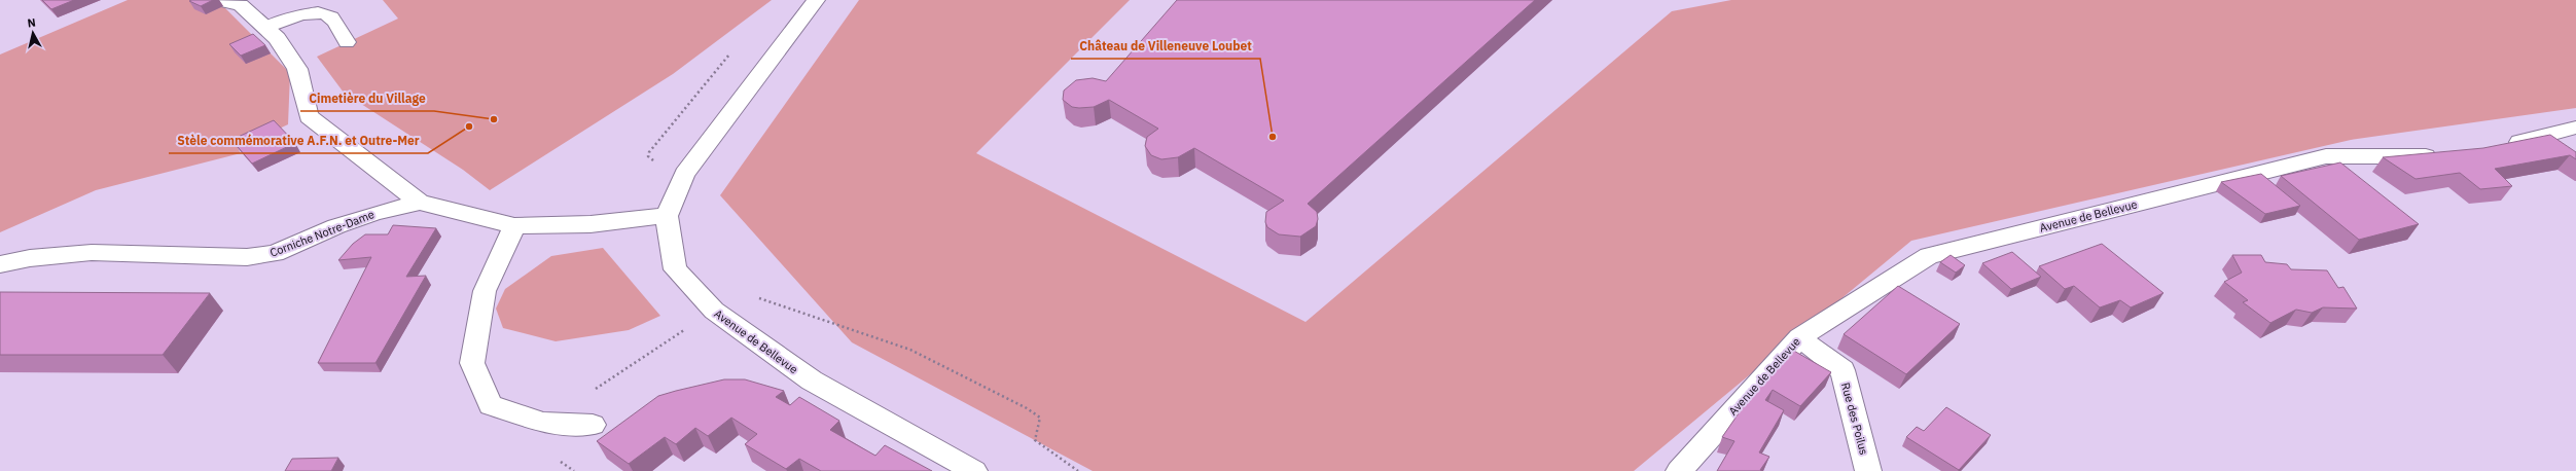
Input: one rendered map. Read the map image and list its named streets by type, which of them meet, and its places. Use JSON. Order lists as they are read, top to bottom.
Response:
{
  "streets": {
    "street": ["Avenue de Bellevue", "Corniche Notre-Dame", "Rue des Poilus"]
  },
  "crossings": [
    ["Avenue de Bellevue", "Corniche Notre-Dame"],
    ["Avenue de Bellevue", "Rue des Poilus"]
  ],
  "places": ["Cimetière du Village", "Stèle commémorative A.F.N. et Outre-Mer", "Château de Villeneuve Loubet"],
  "north": "top"
}
